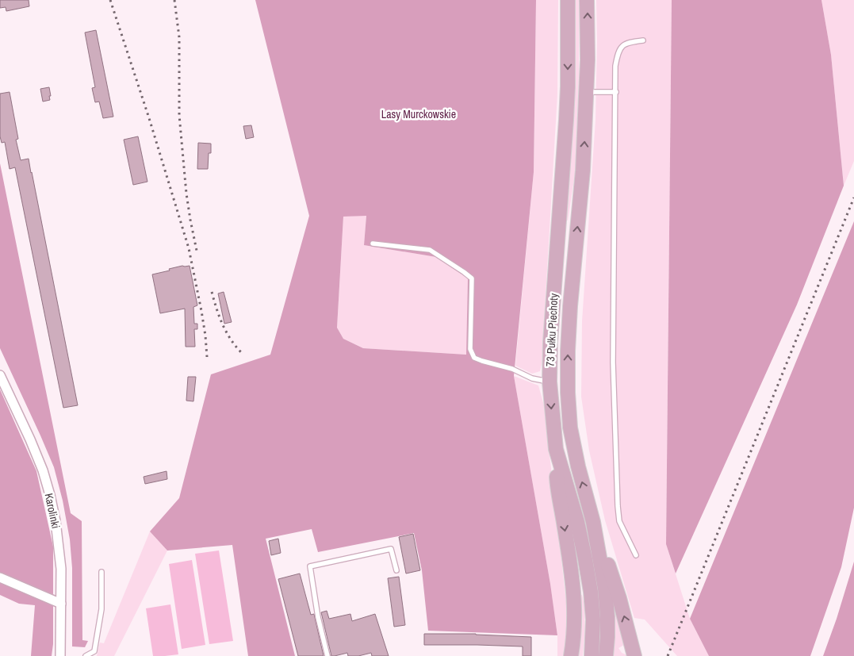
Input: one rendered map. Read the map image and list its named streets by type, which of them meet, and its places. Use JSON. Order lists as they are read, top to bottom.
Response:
{
  "streets": {
    "main road": ["73 Pułku Piechoty"],
    "street": ["Karolinki"]
  },
  "parks": ["Lasy Murckowskie"]
}
